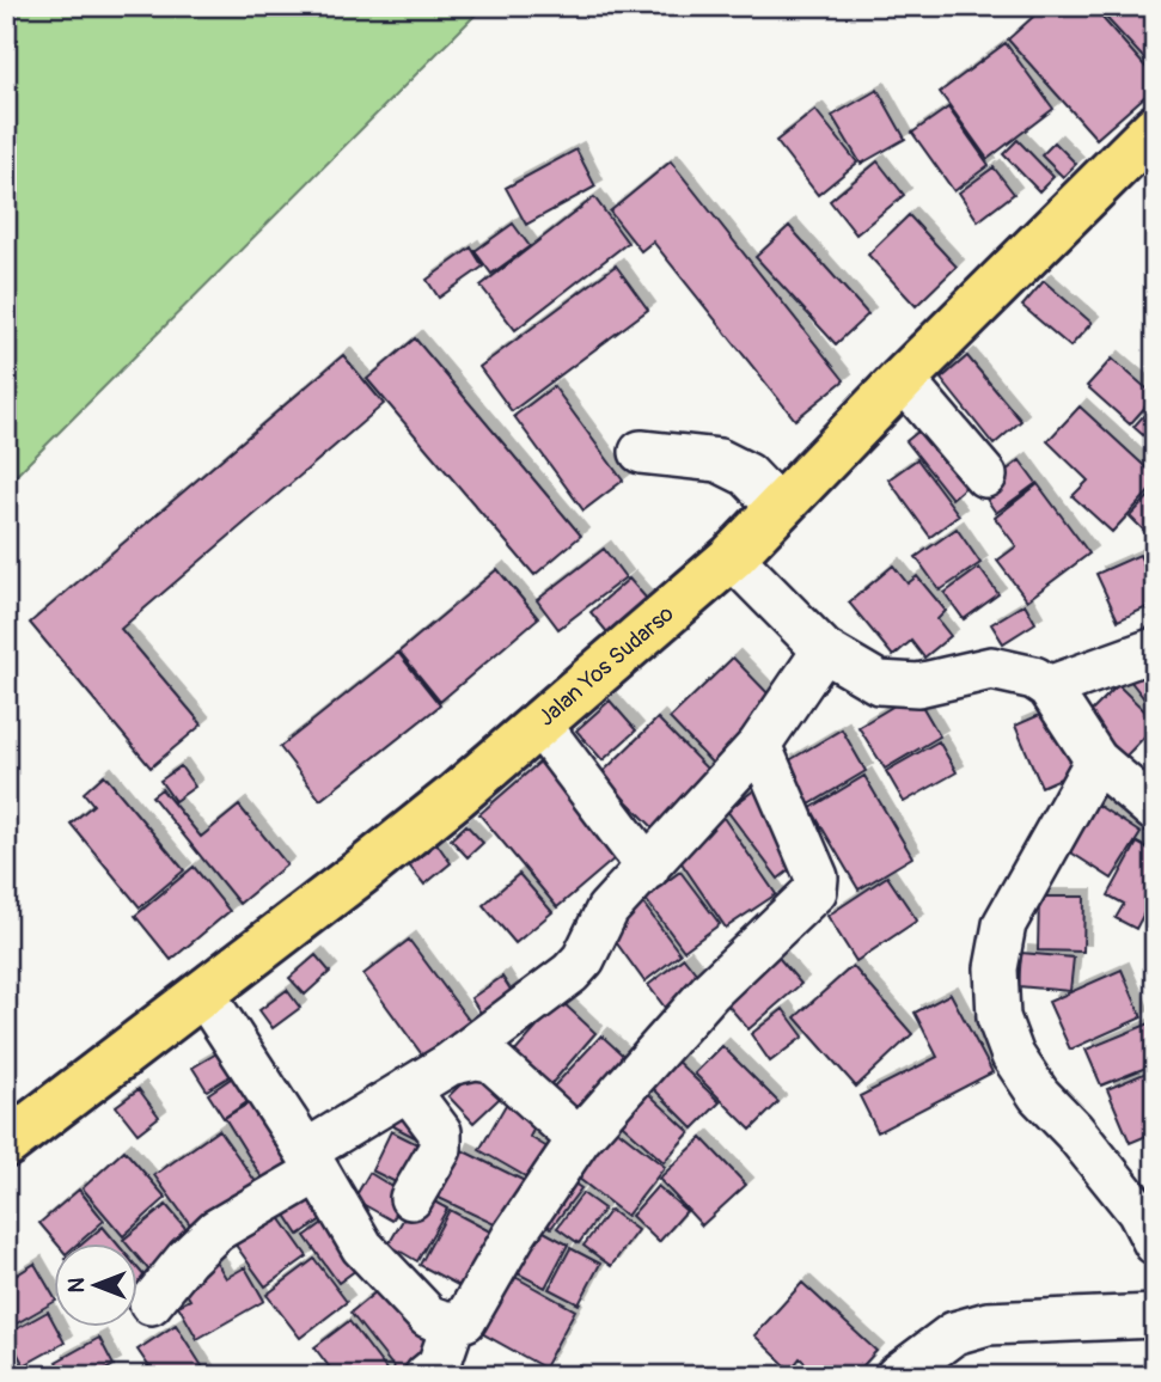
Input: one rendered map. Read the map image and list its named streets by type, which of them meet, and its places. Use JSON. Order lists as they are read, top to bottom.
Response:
{
  "streets": {
    "highway": ["Jalan Yos Sudarso"]
  },
  "north": "left"
}
